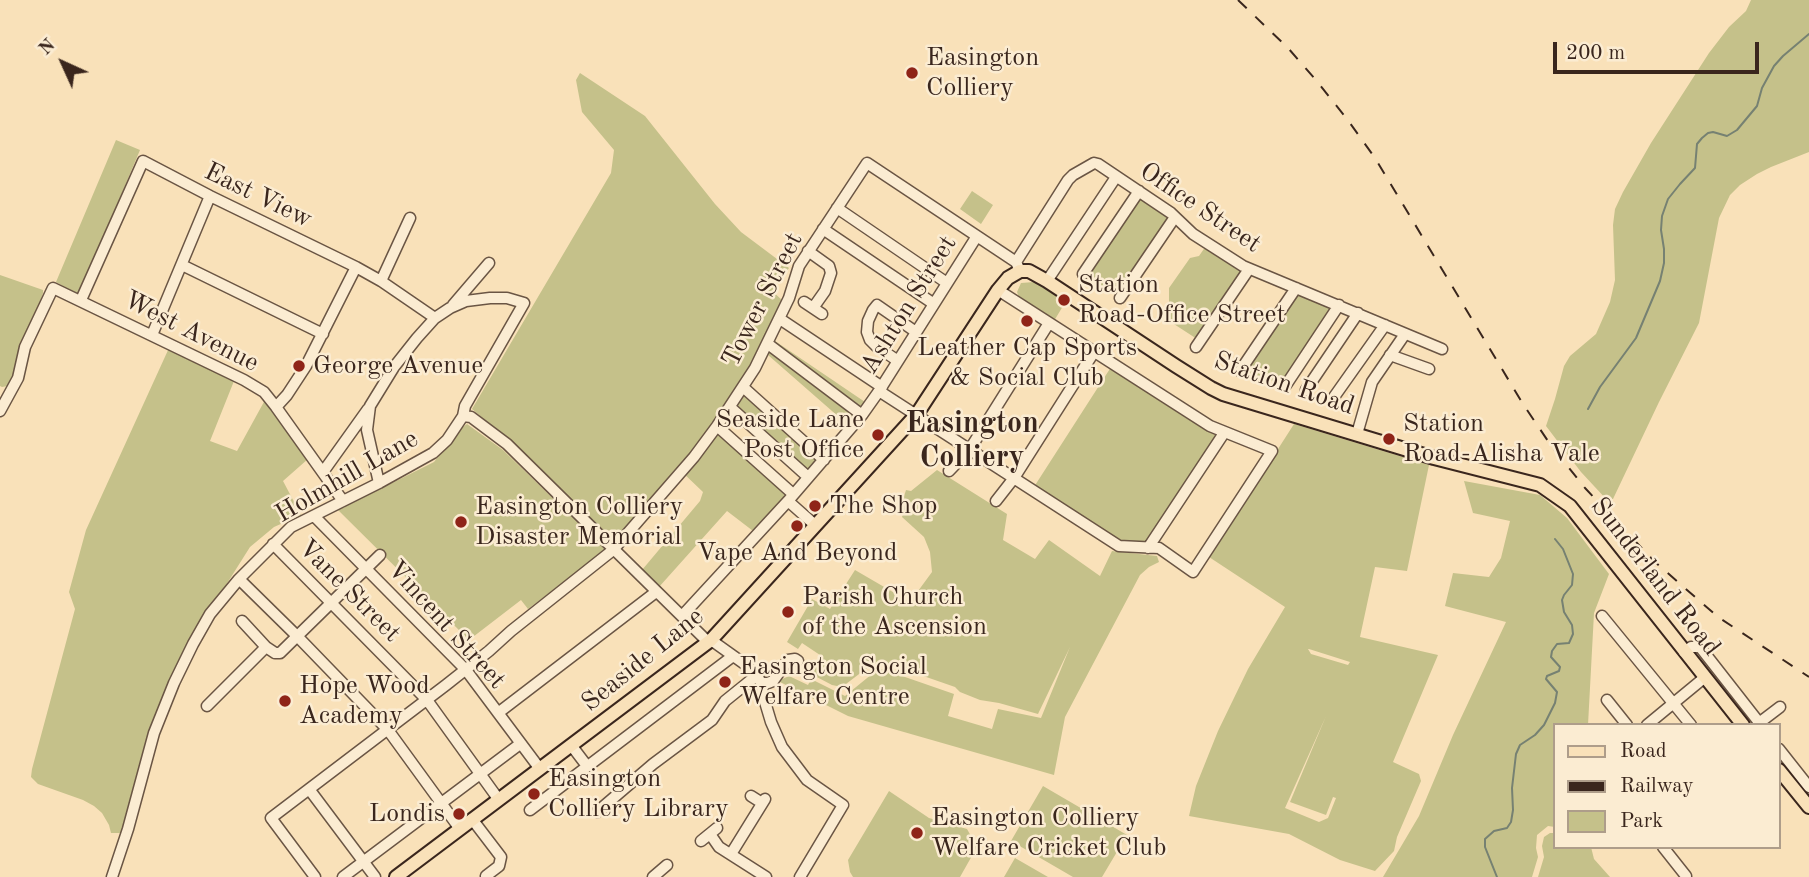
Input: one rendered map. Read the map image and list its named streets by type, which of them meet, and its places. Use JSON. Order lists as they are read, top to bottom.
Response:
{
  "streets": {
    "main road": ["Station Road", "Sunderland Road", "Seaside Lane"],
    "street": [
      "East View",
      "Office Street",
      "Tower Street",
      "Ashton Street",
      "West Avenue",
      "Holmhill Lane",
      "Vane Street",
      "Vincent Street"
    ]
  },
  "crossings": [
    ["East View", "West Avenue"],
    ["Office Street", "Station Road"],
    ["Office Street", "Seaside Lane"],
    ["Tower Street", "Ashton Street"],
    ["Tower Street", "Vane Street"],
    ["Tower Street", "Vincent Street"],
    ["West Avenue", "Holmhill Lane"],
    ["Station Road", "Sunderland Road"],
    ["Station Road", "Seaside Lane"],
    ["Holmhill Lane", "Vane Street"],
    ["Holmhill Lane", "Vincent Street"],
    ["Vane Street", "Seaside Lane"],
    ["Vincent Street", "Seaside Lane"]
  ],
  "districts": ["Easington Colliery"],
  "places": [
    "Easington Colliery",
    "Station Road-Office Street",
    "Leather Cap Sports & Social Club",
    "George Avenue",
    "Seaside Lane Post Office",
    "Station Road-Alisha Vale",
    "The Shop",
    "Easington Colliery Disaster Memorial",
    "Vape And Beyond",
    "Parish Church of the Ascension",
    "Easington Social Welfare Centre",
    "Hope Wood Academy",
    "Easington Colliery Library",
    "Londis",
    "Easington Colliery Welfare Cricket Club"
  ],
  "legend": ["Road", "Railway", "Park"],
  "scale_bar": "200 m",
  "north": "top left"
}
